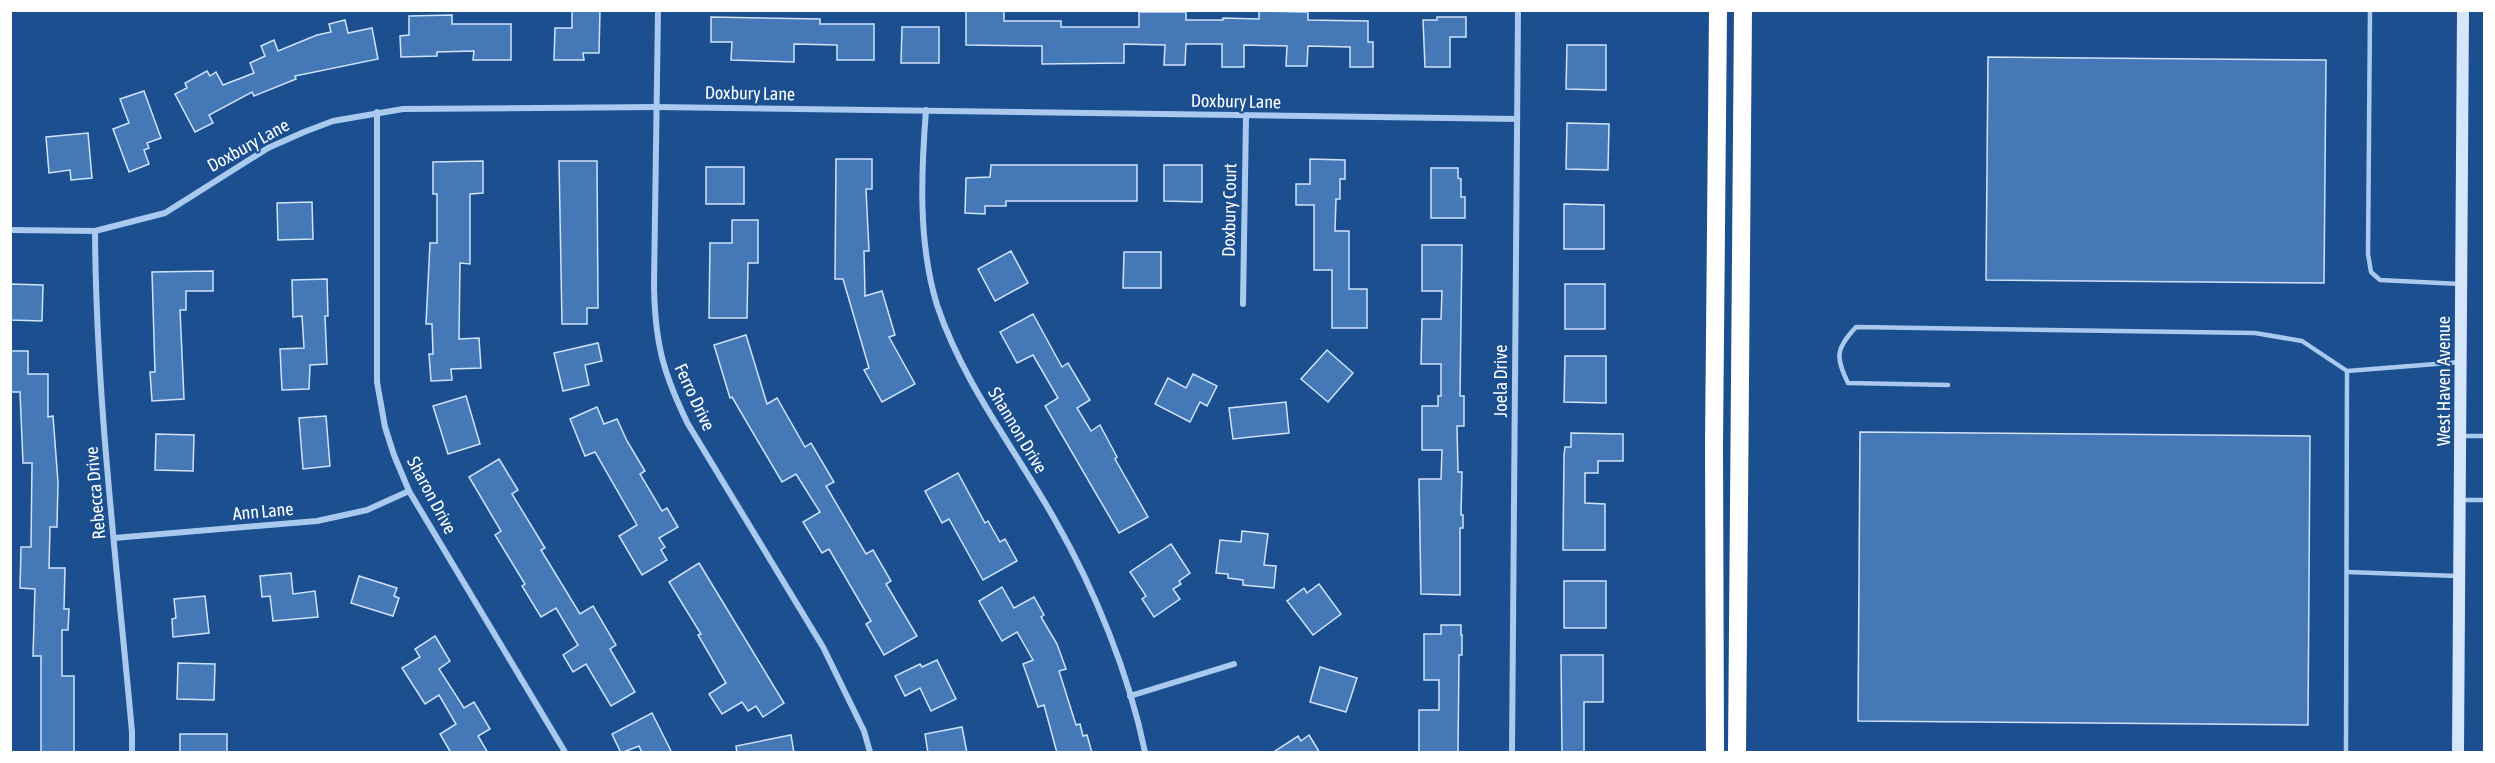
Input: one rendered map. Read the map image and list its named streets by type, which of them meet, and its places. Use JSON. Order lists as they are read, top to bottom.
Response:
{
  "streets": {
    "street": [
      "Doxbury Lane",
      "Doxbury Court",
      "Joela Drive",
      "West Haven Avenue",
      "Ferro Drive",
      "Shannon Drive",
      "Rebecca Drive",
      "Sharon Drive",
      "Ann Lane"
    ]
  },
  "crossings": [
    ["Doxbury Lane", "Doxbury Court"],
    ["Doxbury Lane", "Joela Drive"],
    ["Doxbury Lane", "Ferro Drive"],
    ["Doxbury Lane", "Shannon Drive"],
    ["Doxbury Lane", "Rebecca Drive"],
    ["Doxbury Lane", "Sharon Drive"],
    ["Rebecca Drive", "Ann Lane"],
    ["Sharon Drive", "Ann Lane"]
  ]
}
